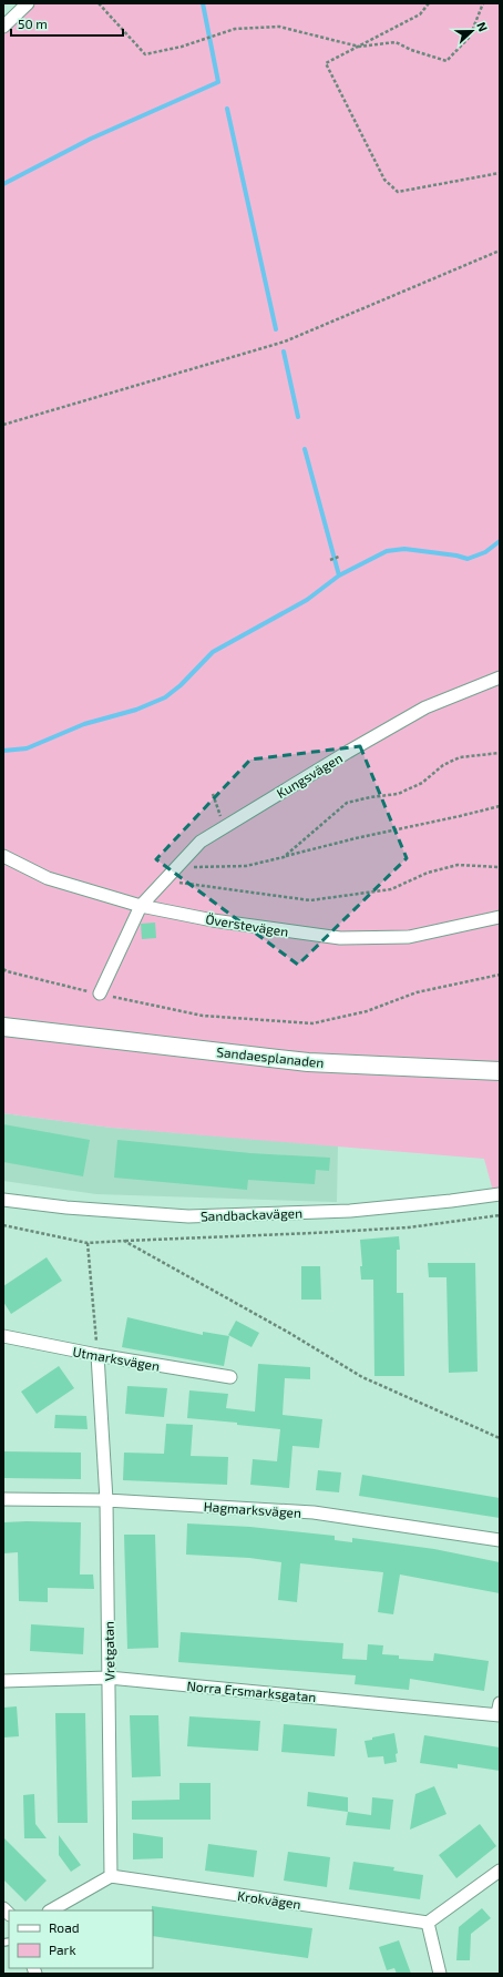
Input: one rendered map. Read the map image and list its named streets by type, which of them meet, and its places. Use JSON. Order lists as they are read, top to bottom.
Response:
{
  "streets": {
    "main road": ["Sandaesplanaden"],
    "street": [
      "Kungsvägen",
      "Överstevägen",
      "Sandbackavägen",
      "Utmarksvägen",
      "Hagmarksvägen",
      "Vretgatan",
      "Norra Ersmarksgatan",
      "Krokvägen"
    ]
  },
  "crossings": [
    ["Kungsvägen", "Överstevägen"],
    ["Utmarksvägen", "Vretgatan"],
    ["Hagmarksvägen", "Vretgatan"],
    ["Vretgatan", "Norra Ersmarksgatan"],
    ["Vretgatan", "Krokvägen"]
  ],
  "legend": ["Road", "Park"],
  "scale_bar": "50 m",
  "north": "right"
}
